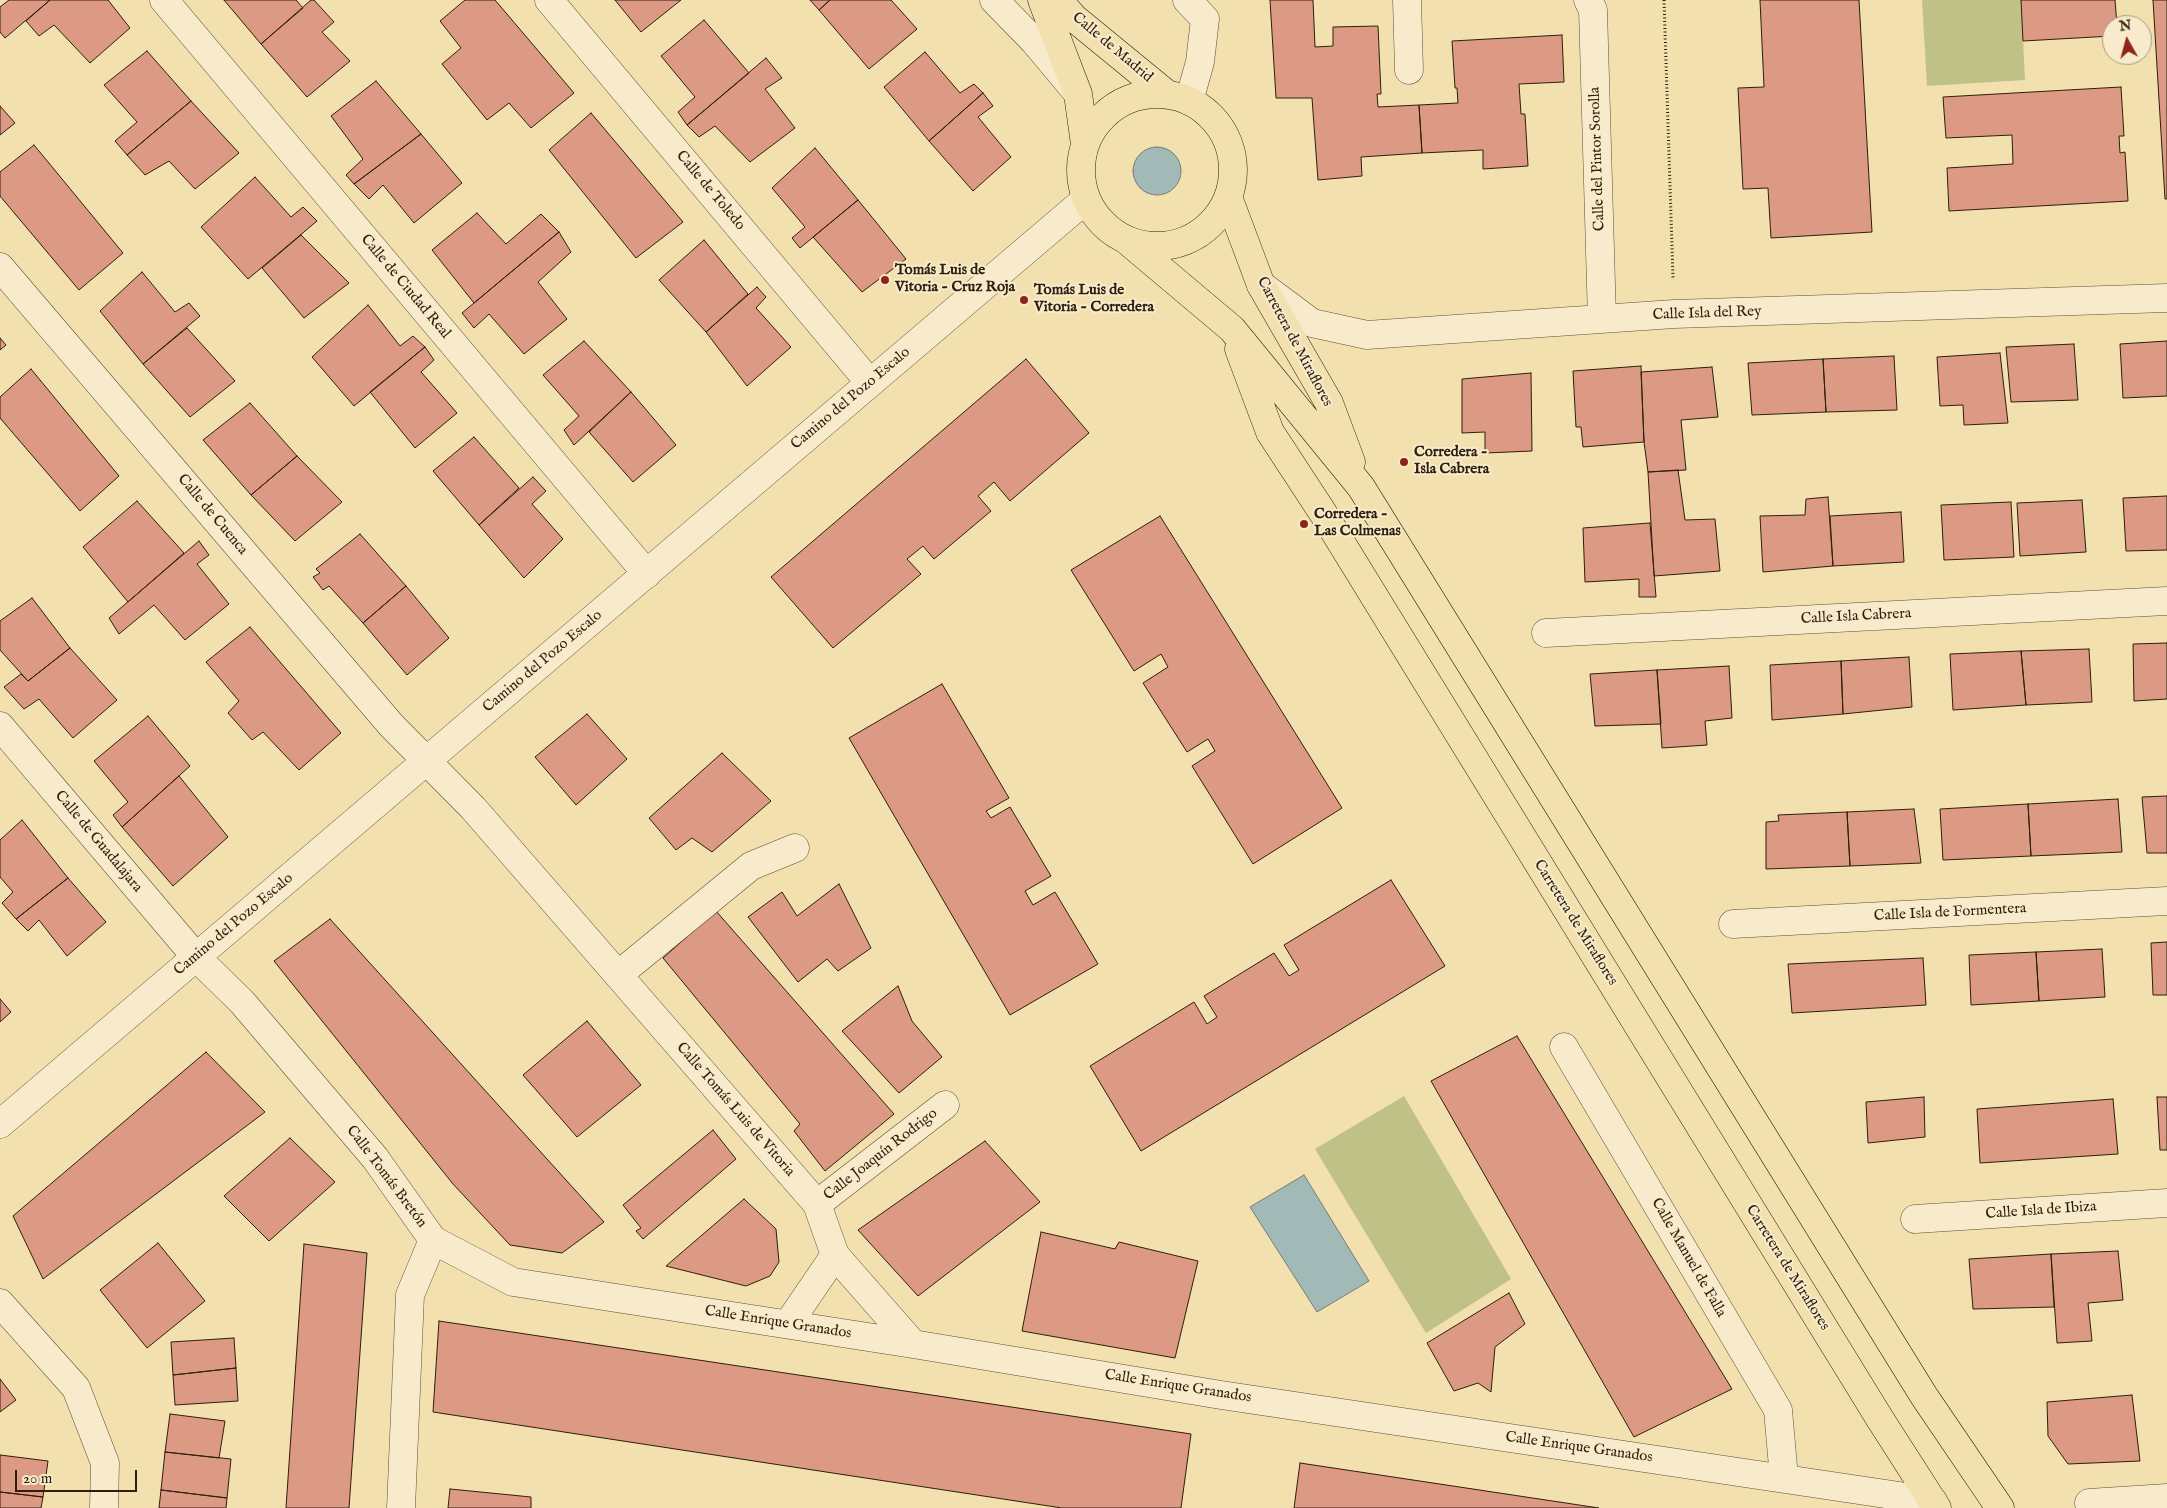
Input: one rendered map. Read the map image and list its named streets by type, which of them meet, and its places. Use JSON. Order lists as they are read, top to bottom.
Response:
{
  "streets": {
    "main road": ["Calle de Madrid", "Carretera de Miraflores"],
    "street": [
      "Calle del Pintor Sorolla",
      "Calle de Toledo",
      "Calle de Ciudad Real",
      "Calle Isla del Rey",
      "Camino del Pozo Escalo",
      "Calle de Cuenca",
      "Calle Isla Cabrera",
      "Calle de Guadalajara",
      "Calle Isla de Formentera",
      "Calle Tomás Luis de Vitoria",
      "Calle Joaquín Rodrigo",
      "Calle Tomás Bretón",
      "Calle Isla de Ibiza",
      "Calle Manuel de Falla",
      "Calle Enrique Granados"
    ]
  },
  "crossings": [
    ["Calle de Madrid", "Carretera de Miraflores"],
    ["Calle de Madrid", "Camino del Pozo Escalo"],
    ["Calle del Pintor Sorolla", "Calle Isla del Rey"],
    ["Calle de Toledo", "Camino del Pozo Escalo"],
    ["Calle de Ciudad Real", "Camino del Pozo Escalo"],
    ["Calle Isla del Rey", "Carretera de Miraflores"],
    ["Carretera de Miraflores", "Camino del Pozo Escalo"],
    ["Carretera de Miraflores", "Calle Enrique Granados"],
    ["Camino del Pozo Escalo", "Calle de Cuenca"],
    ["Camino del Pozo Escalo", "Calle de Guadalajara"],
    ["Camino del Pozo Escalo", "Calle Tomás Luis de Vitoria"],
    ["Camino del Pozo Escalo", "Calle Tomás Bretón"],
    ["Calle de Cuenca", "Calle Tomás Luis de Vitoria"],
    ["Calle de Guadalajara", "Calle Tomás Bretón"],
    ["Calle Tomás Luis de Vitoria", "Calle Joaquín Rodrigo"],
    ["Calle Tomás Luis de Vitoria", "Calle Enrique Granados"],
    ["Calle Tomás Bretón", "Calle Enrique Granados"],
    ["Calle Manuel de Falla", "Calle Enrique Granados"]
  ],
  "places": [
    "Tomás Luis de Vitoria - Cruz Roja",
    "Tomás Luis de Vitoria - Corredera",
    "Corredera - Isla Cabrera",
    "Corredera - Las Colmenas"
  ],
  "scale_bar": "20 m",
  "north": "top"
}
